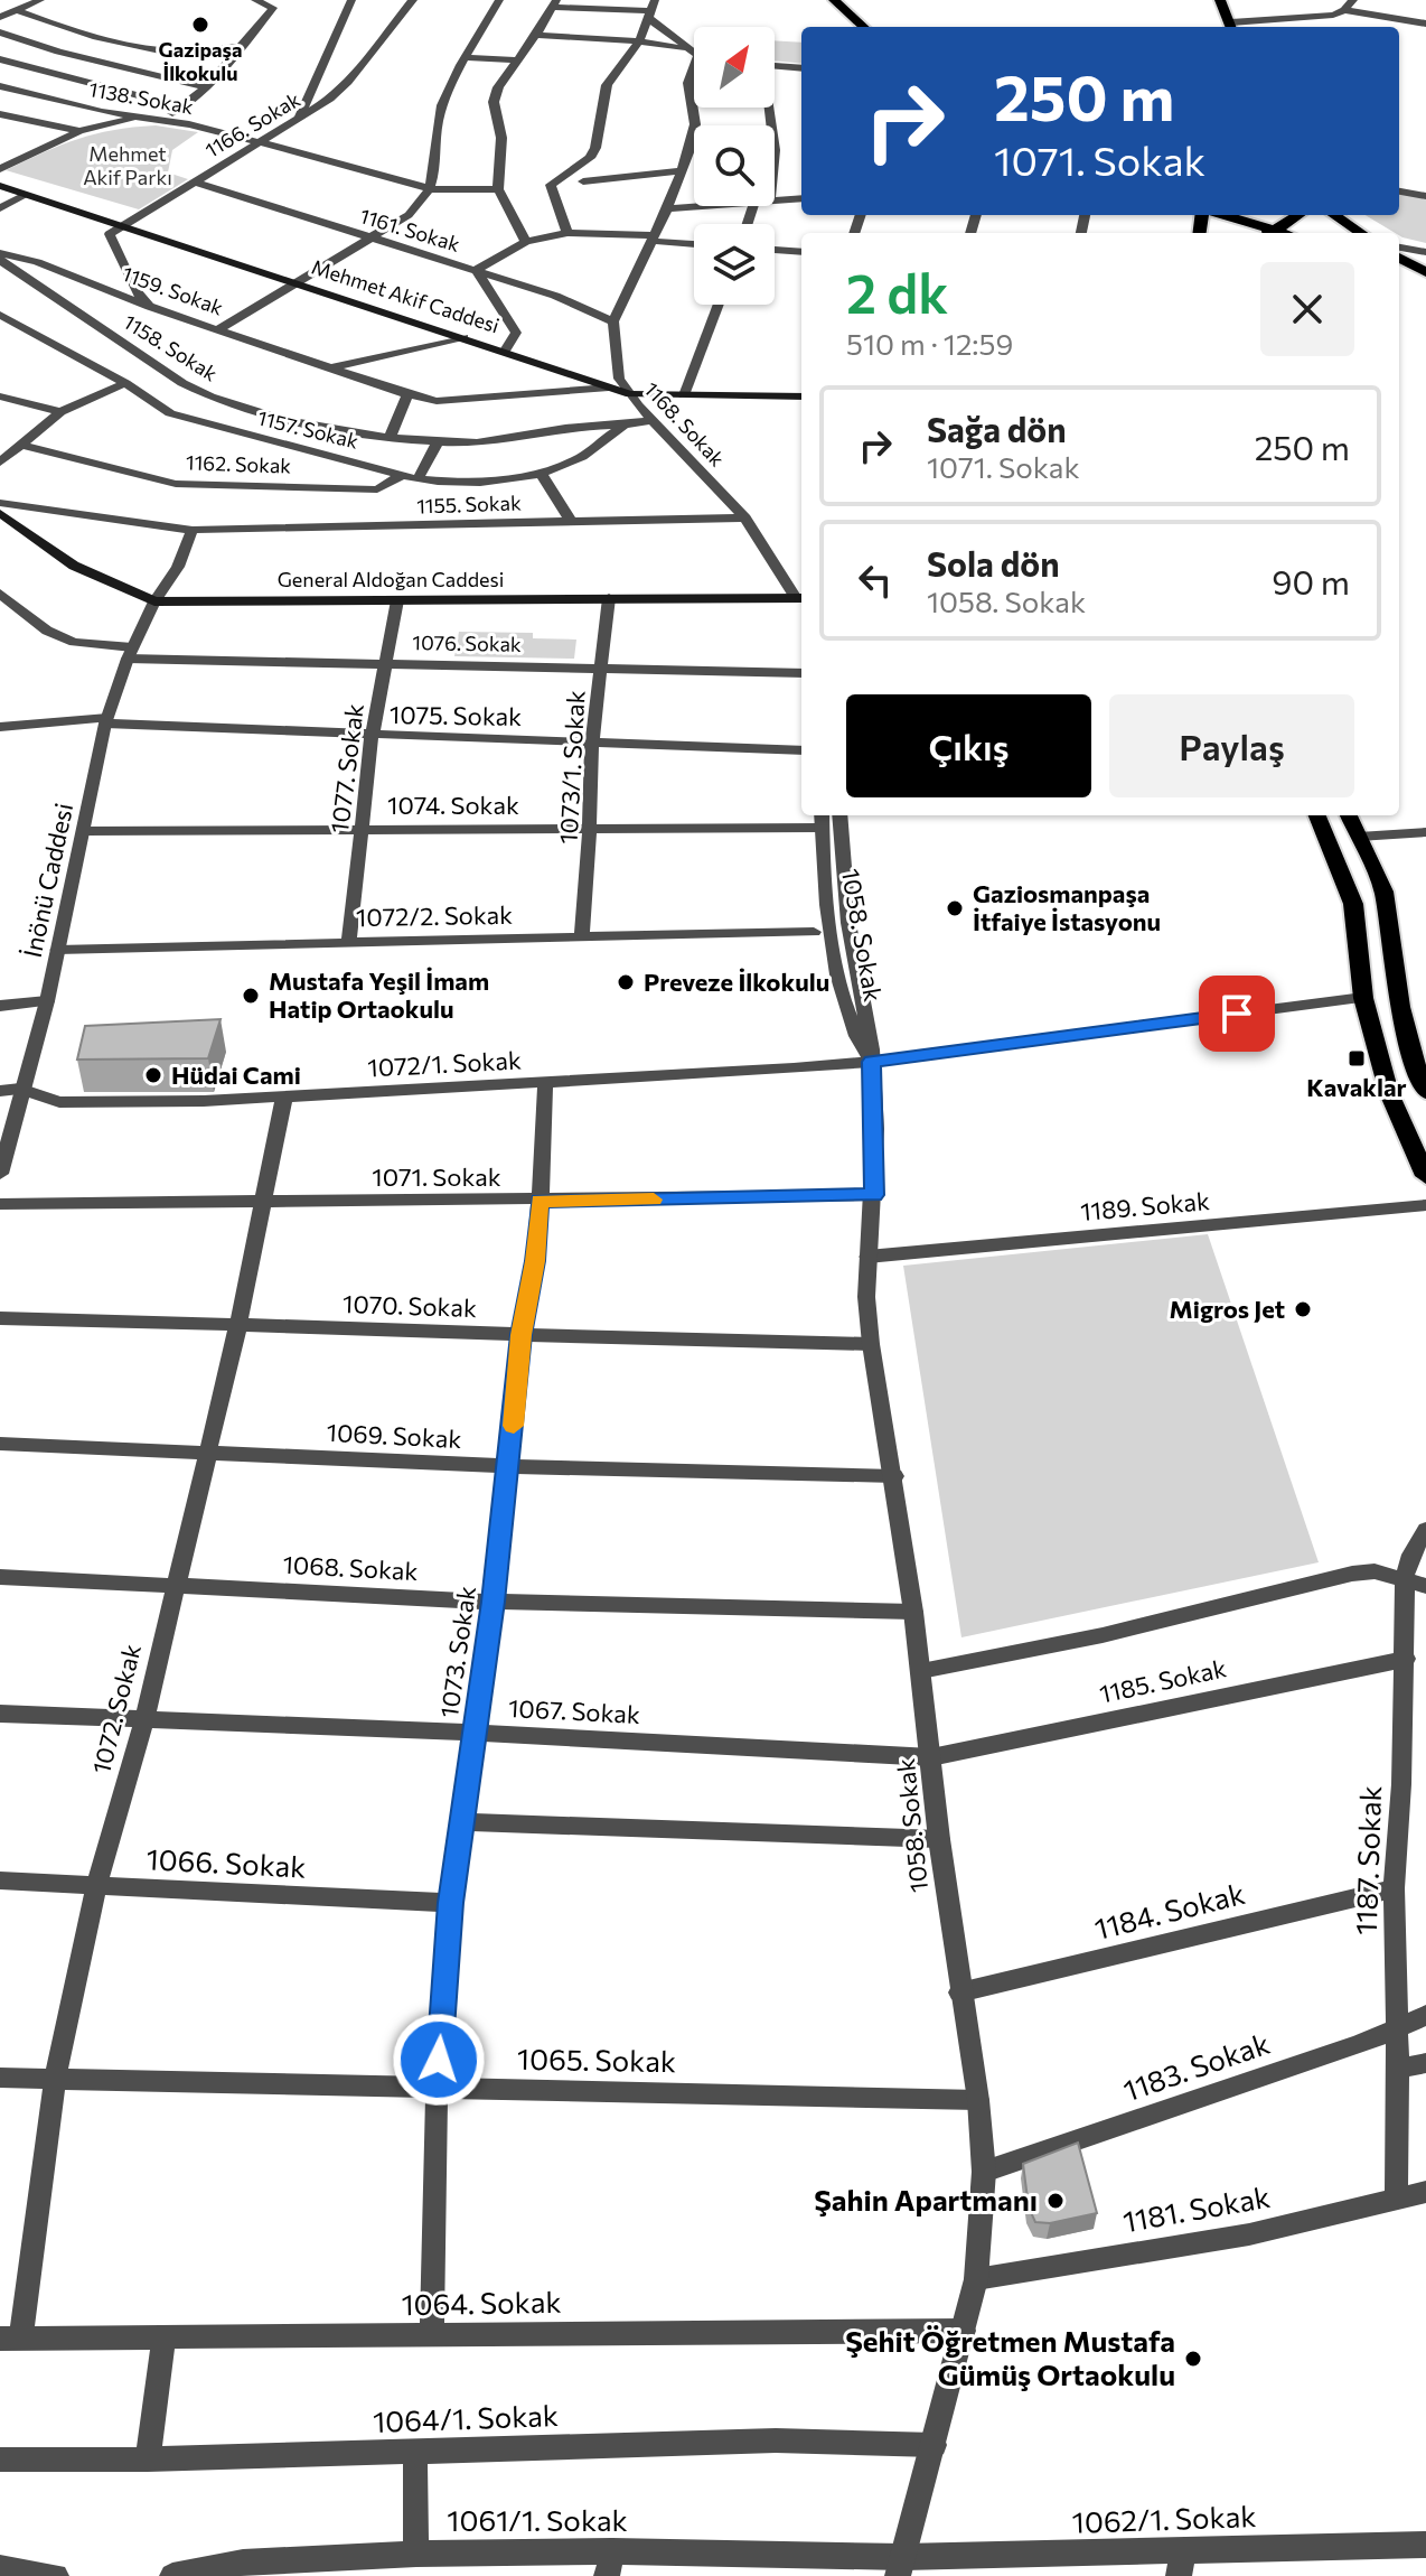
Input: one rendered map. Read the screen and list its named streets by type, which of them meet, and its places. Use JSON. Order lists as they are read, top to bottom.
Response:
{
  "streets": {
    "main road": ["Mehmet Akif Caddesi", "General Aldoğan Caddesi"],
    "street": [
      "1138. Sokak",
      "1166. Sokak",
      "1161. Sokak",
      "1159. Sokak",
      "1158. Sokak",
      "1168. Sokak",
      "1157. Sokak",
      "1162. Sokak",
      "1155. Sokak",
      "1076. Sokak",
      "1075. Sokak",
      "1073/1. Sokak",
      "1077. Sokak",
      "1074. Sokak",
      "İnönü Caddesi",
      "1072/2. Sokak",
      "1058. Sokak",
      "1072/1. Sokak",
      "1071. Sokak",
      "1189. Sokak",
      "1070. Sokak",
      "1069. Sokak",
      "1068. Sokak",
      "1073. Sokak",
      "1185. Sokak",
      "1072. Sokak",
      "1067. Sokak",
      "1187. Sokak",
      "1066. Sokak",
      "1184. Sokak",
      "1065. Sokak",
      "1183. Sokak",
      "1181. Sokak",
      "1064. Sokak",
      "1064/1. Sokak",
      "1062/1. Sokak",
      "1061/1. Sokak"
    ]
  },
  "crossings": [
    ["1138. Sokak", "1166. Sokak"],
    ["1166. Sokak", "1161. Sokak"],
    ["1166. Sokak", "Mehmet Akif Caddesi"],
    ["1161. Sokak", "1168. Sokak"],
    ["1159. Sokak", "Mehmet Akif Caddesi"],
    ["Mehmet Akif Caddesi", "1168. Sokak"],
    ["1158. Sokak", "1157. Sokak"],
    ["1168. Sokak", "1155. Sokak"],
    ["1168. Sokak", "General Aldoğan Caddesi"],
    ["1157. Sokak", "1162. Sokak"],
    ["1155. Sokak", "İnönü Caddesi"],
    ["General Aldoğan Caddesi", "1073/1. Sokak"],
    ["General Aldoğan Caddesi", "1077. Sokak"],
    ["General Aldoğan Caddesi", "İnönü Caddesi"],
    ["1076. Sokak", "1073/1. Sokak"],
    ["1076. Sokak", "1077. Sokak"],
    ["1076. Sokak", "İnönü Caddesi"],
    ["1075. Sokak", "1073/1. Sokak"],
    ["1075. Sokak", "1077. Sokak"],
    ["1075. Sokak", "İnönü Caddesi"],
    ["1073/1. Sokak", "1074. Sokak"],
    ["1073/1. Sokak", "1072/2. Sokak"],
    ["1077. Sokak", "1074. Sokak"],
    ["1077. Sokak", "1072/2. Sokak"],
    ["1074. Sokak", "İnönü Caddesi"],
    ["1074. Sokak", "1058. Sokak"],
    ["İnönü Caddesi", "1072/2. Sokak"],
    ["İnönü Caddesi", "1072/1. Sokak"],
    ["1058. Sokak", "1072/1. Sokak"],
    ["1058. Sokak", "1071. Sokak"],
    ["1058. Sokak", "1189. Sokak"],
    ["1058. Sokak", "1070. Sokak"],
    ["1058. Sokak", "1069. Sokak"],
    ["1058. Sokak", "1068. Sokak"],
    ["1058. Sokak", "1185. Sokak"],
    ["1058. Sokak", "1067. Sokak"],
    ["1058. Sokak", "1184. Sokak"],
    ["1058. Sokak", "1065. Sokak"],
    ["1058. Sokak", "1183. Sokak"],
    ["1058. Sokak", "1181. Sokak"],
    ["1058. Sokak", "1064. Sokak"],
    ["1058. Sokak", "1064/1. Sokak"],
    ["1058. Sokak", "1062/1. Sokak"],
    ["1058. Sokak", "1061/1. Sokak"],
    ["1072/1. Sokak", "1073. Sokak"],
    ["1072/1. Sokak", "1072. Sokak"],
    ["1071. Sokak", "1073. Sokak"],
    ["1071. Sokak", "1072. Sokak"],
    ["1070. Sokak", "1073. Sokak"],
    ["1070. Sokak", "1072. Sokak"],
    ["1069. Sokak", "1073. Sokak"],
    ["1069. Sokak", "1072. Sokak"],
    ["1068. Sokak", "1073. Sokak"],
    ["1068. Sokak", "1072. Sokak"],
    ["1073. Sokak", "1067. Sokak"],
    ["1073. Sokak", "1066. Sokak"],
    ["1073. Sokak", "1065. Sokak"],
    ["1073. Sokak", "1064. Sokak"],
    ["1185. Sokak", "1067. Sokak"],
    ["1185. Sokak", "1187. Sokak"],
    ["1072. Sokak", "1067. Sokak"],
    ["1072. Sokak", "1066. Sokak"],
    ["1072. Sokak", "1065. Sokak"],
    ["1072. Sokak", "1064. Sokak"],
    ["1187. Sokak", "1184. Sokak"],
    ["1187. Sokak", "1183. Sokak"],
    ["1187. Sokak", "1181. Sokak"],
    ["1062/1. Sokak", "1061/1. Sokak"]
  ],
  "parks": ["Mehmet Akif Parkı"],
  "places": {
    "other": [
      "Gazipaşa İlkokulu",
      "Gaziosmanpaşa İtfaiye İstasyonu",
      "Preveze İlkokulu",
      "Mustafa Yeşil İmam Hatip Ortaokulu",
      "Hüdai Cami",
      "Migros Jet",
      "Şahin Apartmanı",
      "Şehit Öğretmen Mustafa Gümüş Ortaokulu"
    ],
    "transit": ["Kavaklar"]
  },
  "north": "top right",
  "page": {
    "turn": ["250 m", "1071. Sokak"],
    "heading": ["2 dk", "510 m · 12:59"],
    "list": [
      {
        "name": "Sağa dön",
        "note": "1071. Sokak",
        "value": "250 m"
      },
      {
        "name": "Sola dön",
        "note": "1058. Sokak",
        "value": "90 m"
      }
    ],
    "buttons": ["Çıkış", "Paylaş"]
  }
}
